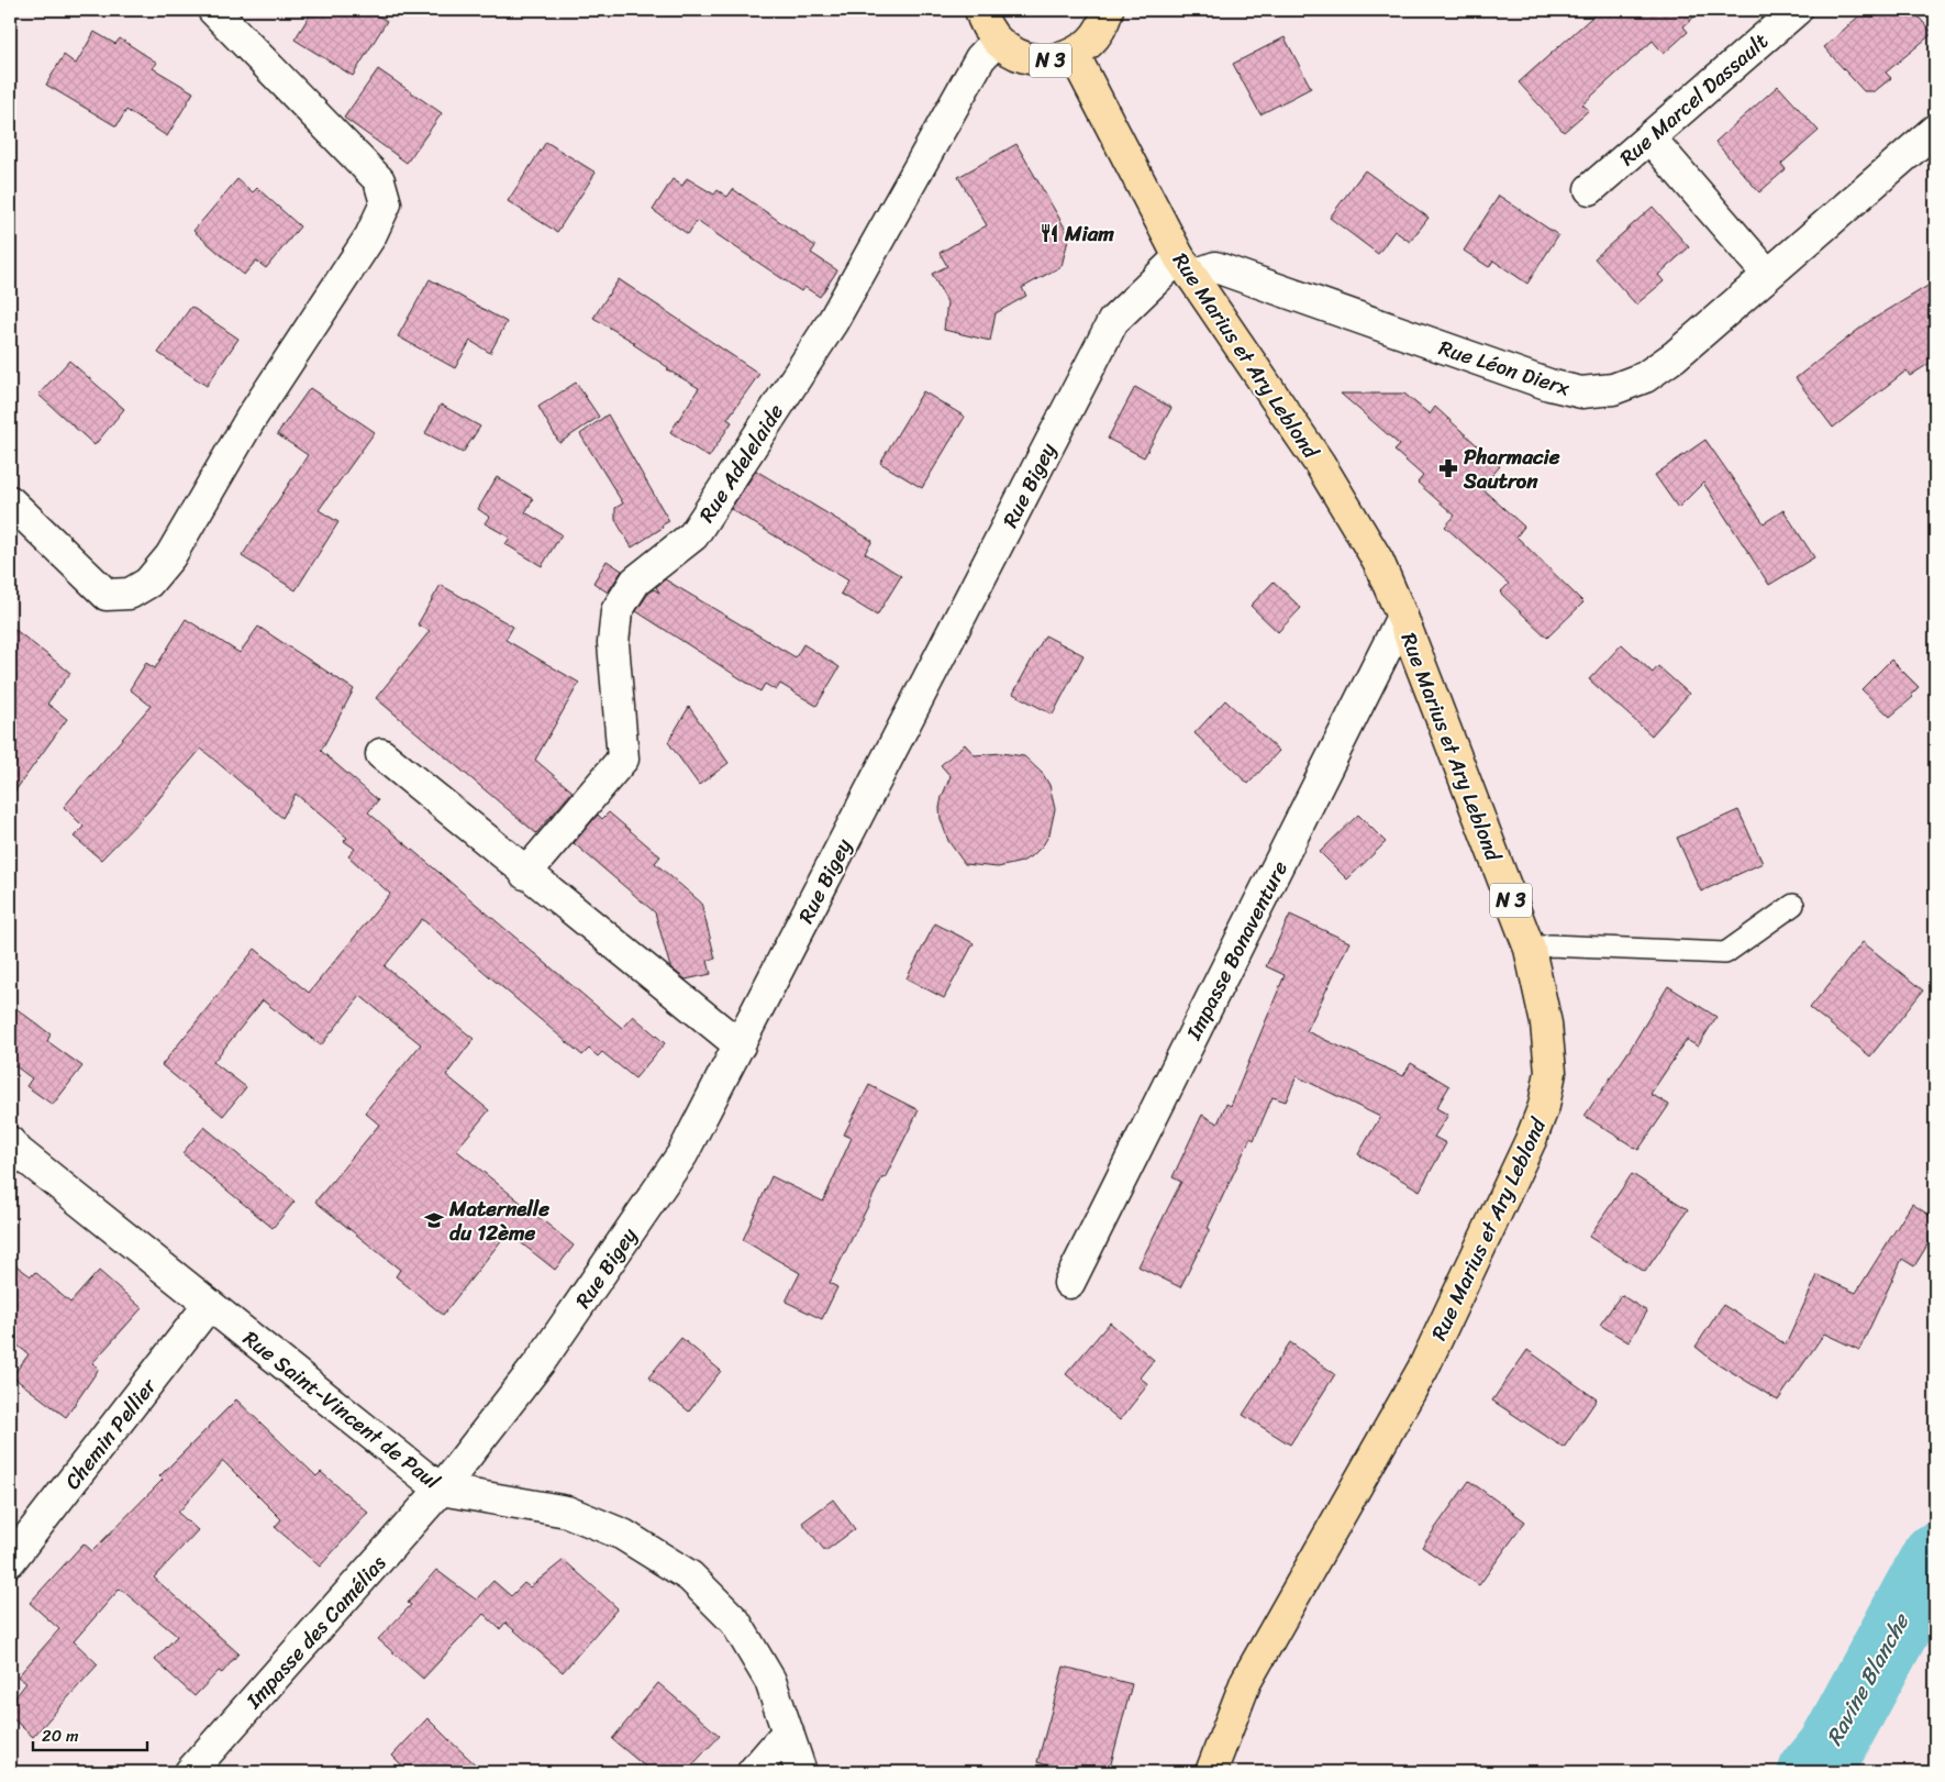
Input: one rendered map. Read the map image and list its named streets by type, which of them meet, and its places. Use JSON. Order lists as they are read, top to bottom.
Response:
{
  "streets": {
    "main road": ["N 3", "Rue Marius et Ary Leblond"],
    "street": [
      "Rue Marcel Dassault",
      "Rue Léon Dierx",
      "Rue Adelelaide",
      "Rue Bigey",
      "Impasse Bonaventure",
      "Rue Saint-Vincent de Paul",
      "Chemin Pellier",
      "Impasse des Camélias"
    ]
  },
  "crossings": [
    ["N 3", "Rue Marius et Ary Leblond"],
    ["N 3", "Rue Adelelaide"],
    ["Rue Marius et Ary Leblond", "Rue Léon Dierx"],
    ["Rue Marius et Ary Leblond", "Rue Bigey"],
    ["Rue Marius et Ary Leblond", "Impasse Bonaventure"],
    ["Rue Léon Dierx", "Rue Bigey"],
    ["Rue Bigey", "Rue Saint-Vincent de Paul"],
    ["Rue Bigey", "Impasse des Camélias"],
    ["Rue Saint-Vincent de Paul", "Chemin Pellier"],
    ["Rue Saint-Vincent de Paul", "Impasse des Camélias"]
  ],
  "water": ["Ravine Blanche"],
  "places": {
    "restaurant": ["Miam"],
    "pharmacy": ["Pharmacie Sautron"],
    "school or university": ["Maternelle du 12ème"]
  },
  "scale_bar": "20 m"
}
